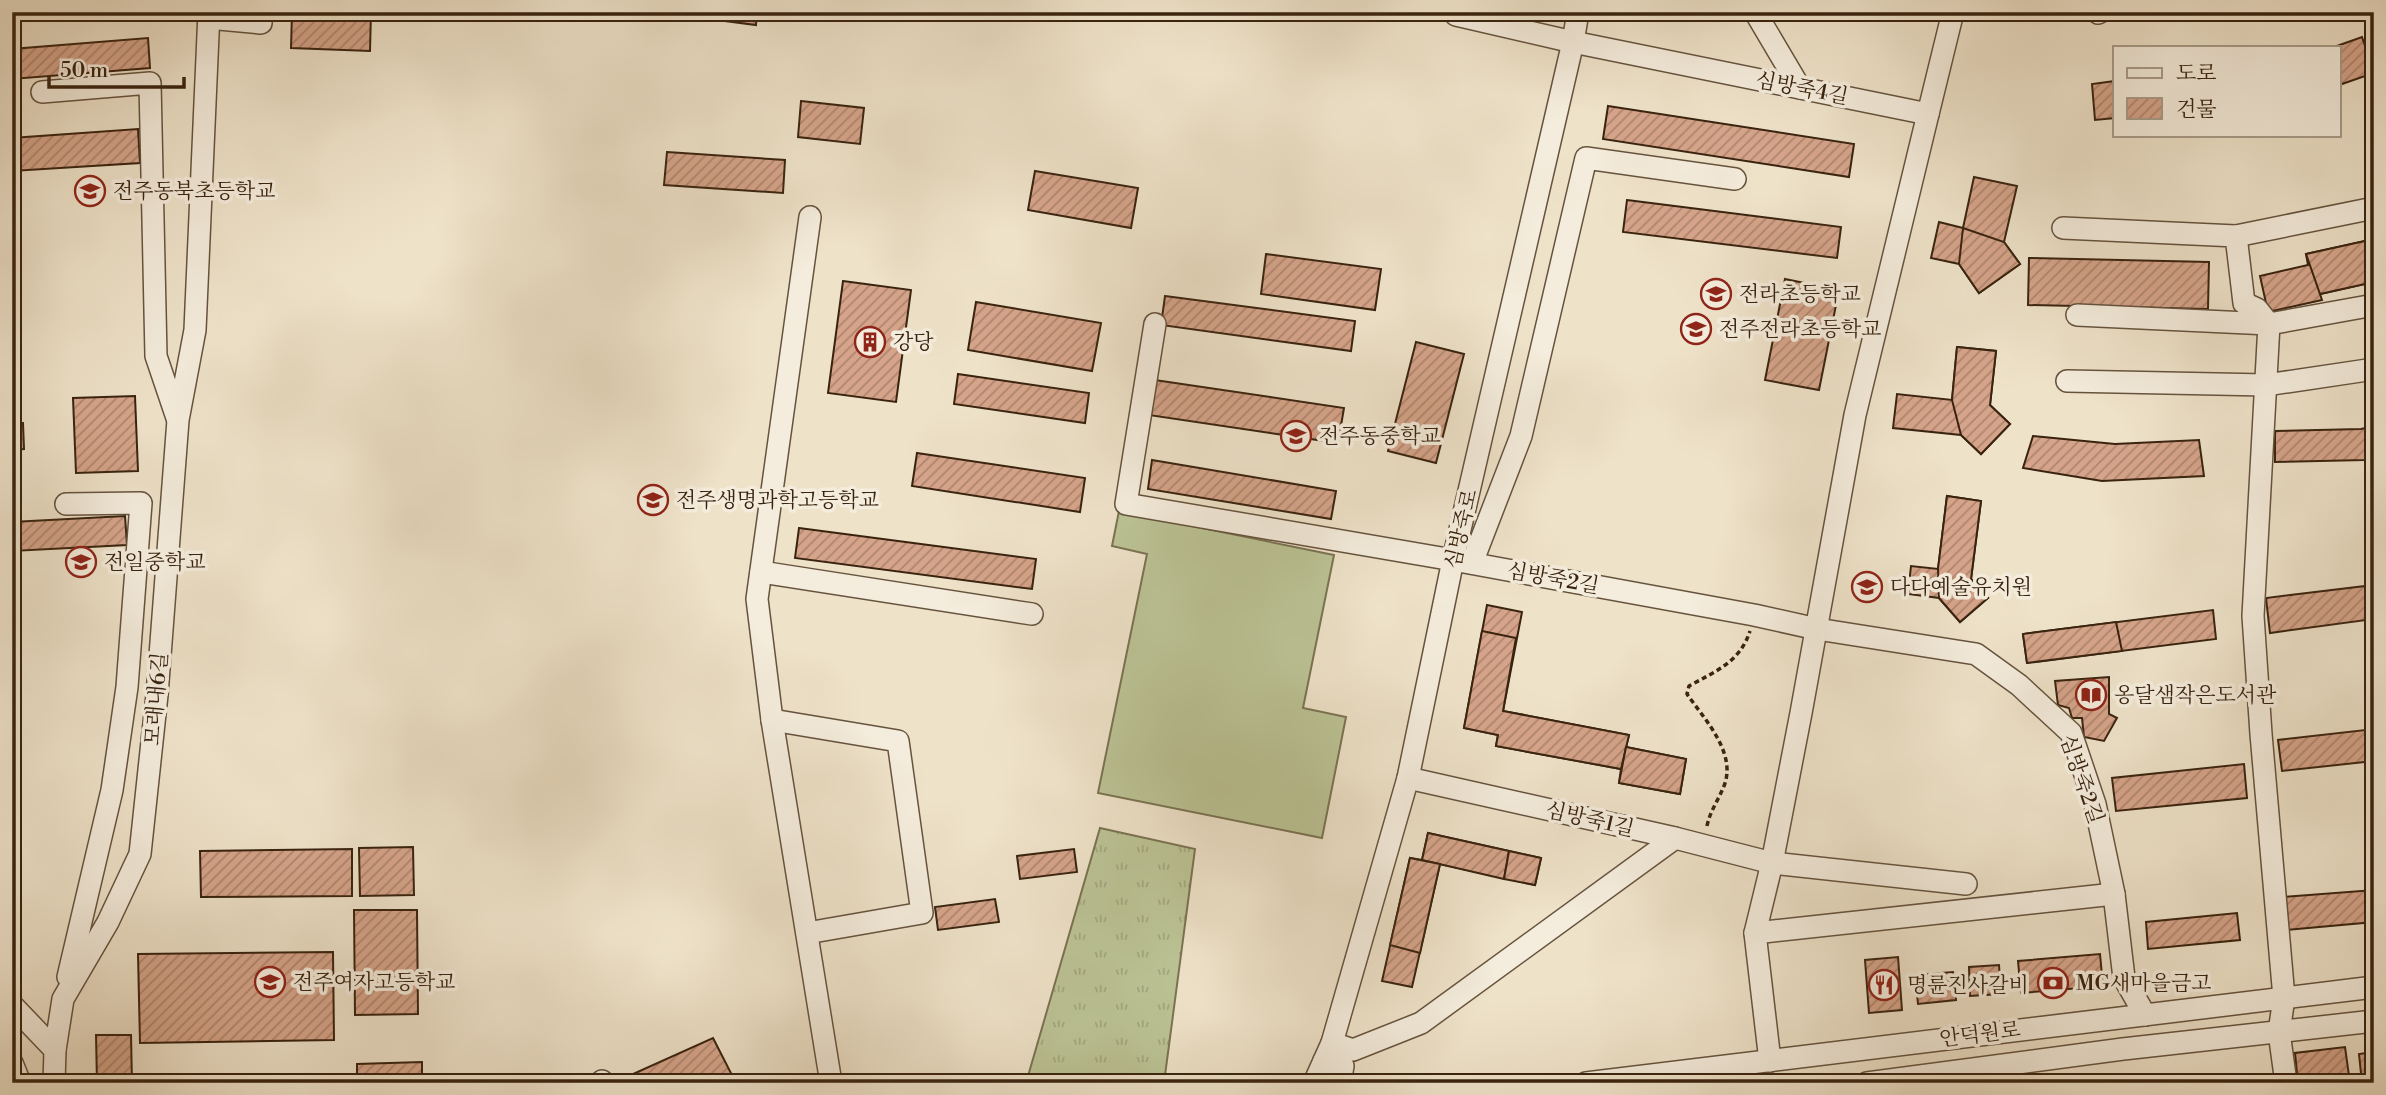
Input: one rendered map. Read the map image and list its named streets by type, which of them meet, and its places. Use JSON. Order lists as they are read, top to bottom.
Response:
{
  "streets": {
    "street": [
      "심방죽4길",
      "심방죽로",
      "심방죽2길",
      "모래내6길",
      "심방죽1길",
      "안덕원로"
    ]
  },
  "crossings": [
    ["심방죽4길", "심방죽로"],
    ["심방죽로", "심방죽2길"],
    ["심방죽로", "심방죽1길"],
    ["심방죽2길", "안덕원로"]
  ],
  "places": {
    "school or university": [
      "전주동북초등학교",
      "전라초등학교",
      "전주전라초등학교",
      "전주동중학교",
      "전주생명과학고등학교",
      "전일중학교",
      "다다예술유치원",
      "전주여자고등학교"
    ],
    "building": ["강당"],
    "library": ["옹달샘작은도서관"],
    "bank": ["MG새마을금고"],
    "restaurant": ["명륜진사갈비"]
  },
  "legend": ["도로", "건물"],
  "scale_bar": "50 m"
}
